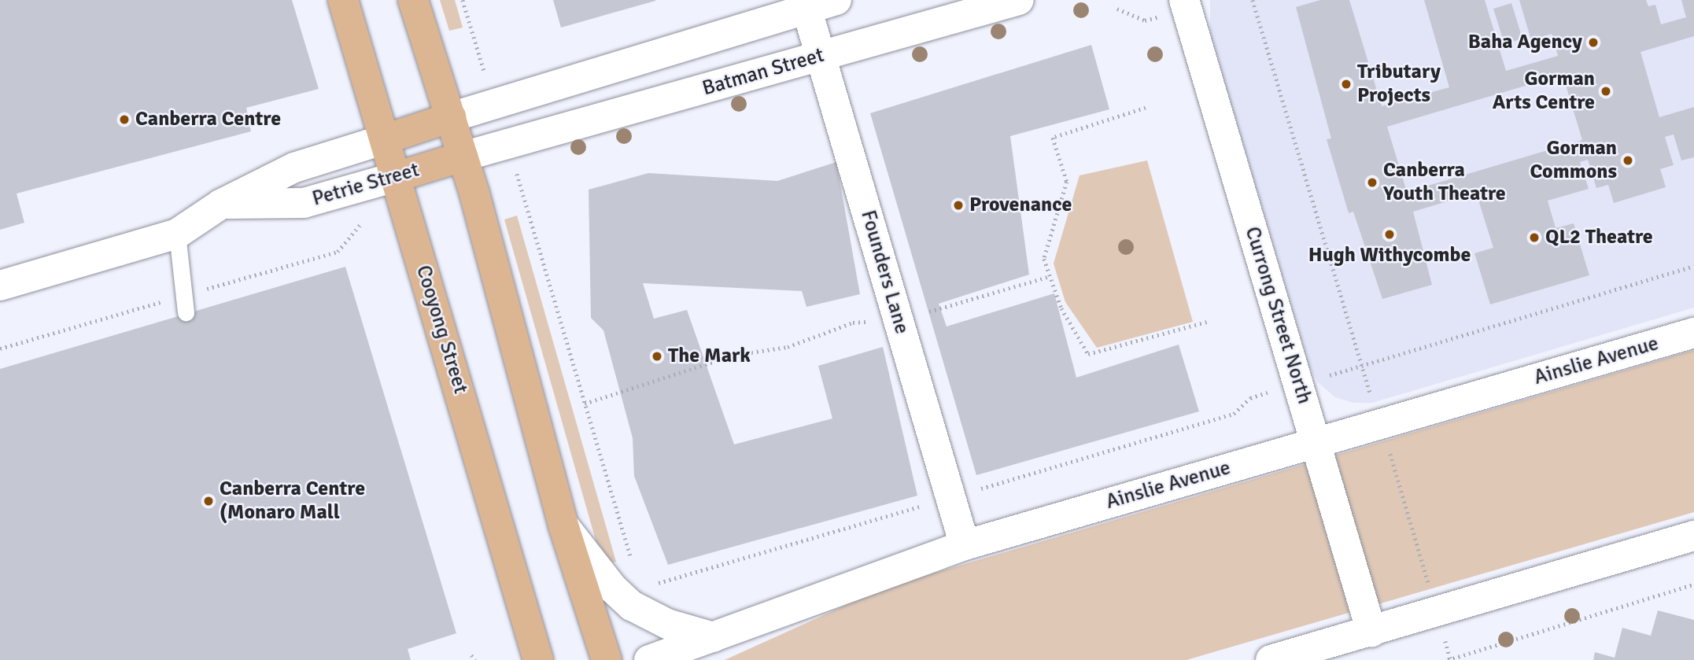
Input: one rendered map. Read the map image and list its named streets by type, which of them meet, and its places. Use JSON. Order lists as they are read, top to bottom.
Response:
{
  "streets": {
    "main road": ["Petrie Street", "Cooyong Street"],
    "street": [
      "Batman Street",
      "Founders Lane",
      "Currong Street North",
      "Ainslie Avenue"
    ]
  },
  "crossings": [
    ["Batman Street", "Petrie Street"],
    ["Batman Street", "Founders Lane"],
    ["Petrie Street", "Founders Lane"],
    ["Petrie Street", "Cooyong Street"],
    ["Founders Lane", "Ainslie Avenue"],
    ["Currong Street North", "Ainslie Avenue"]
  ],
  "places": [
    "Baha Agency",
    "Tributary Projects",
    "Gorman Arts Centre",
    "Canberra Centre",
    "Gorman Commons",
    "Canberra Youth Theatre",
    "Provenance",
    "Hugh Withycombe",
    "QL2 Theatre",
    "The Mark",
    "Canberra Centre (Monaro Mall"
  ]
}
